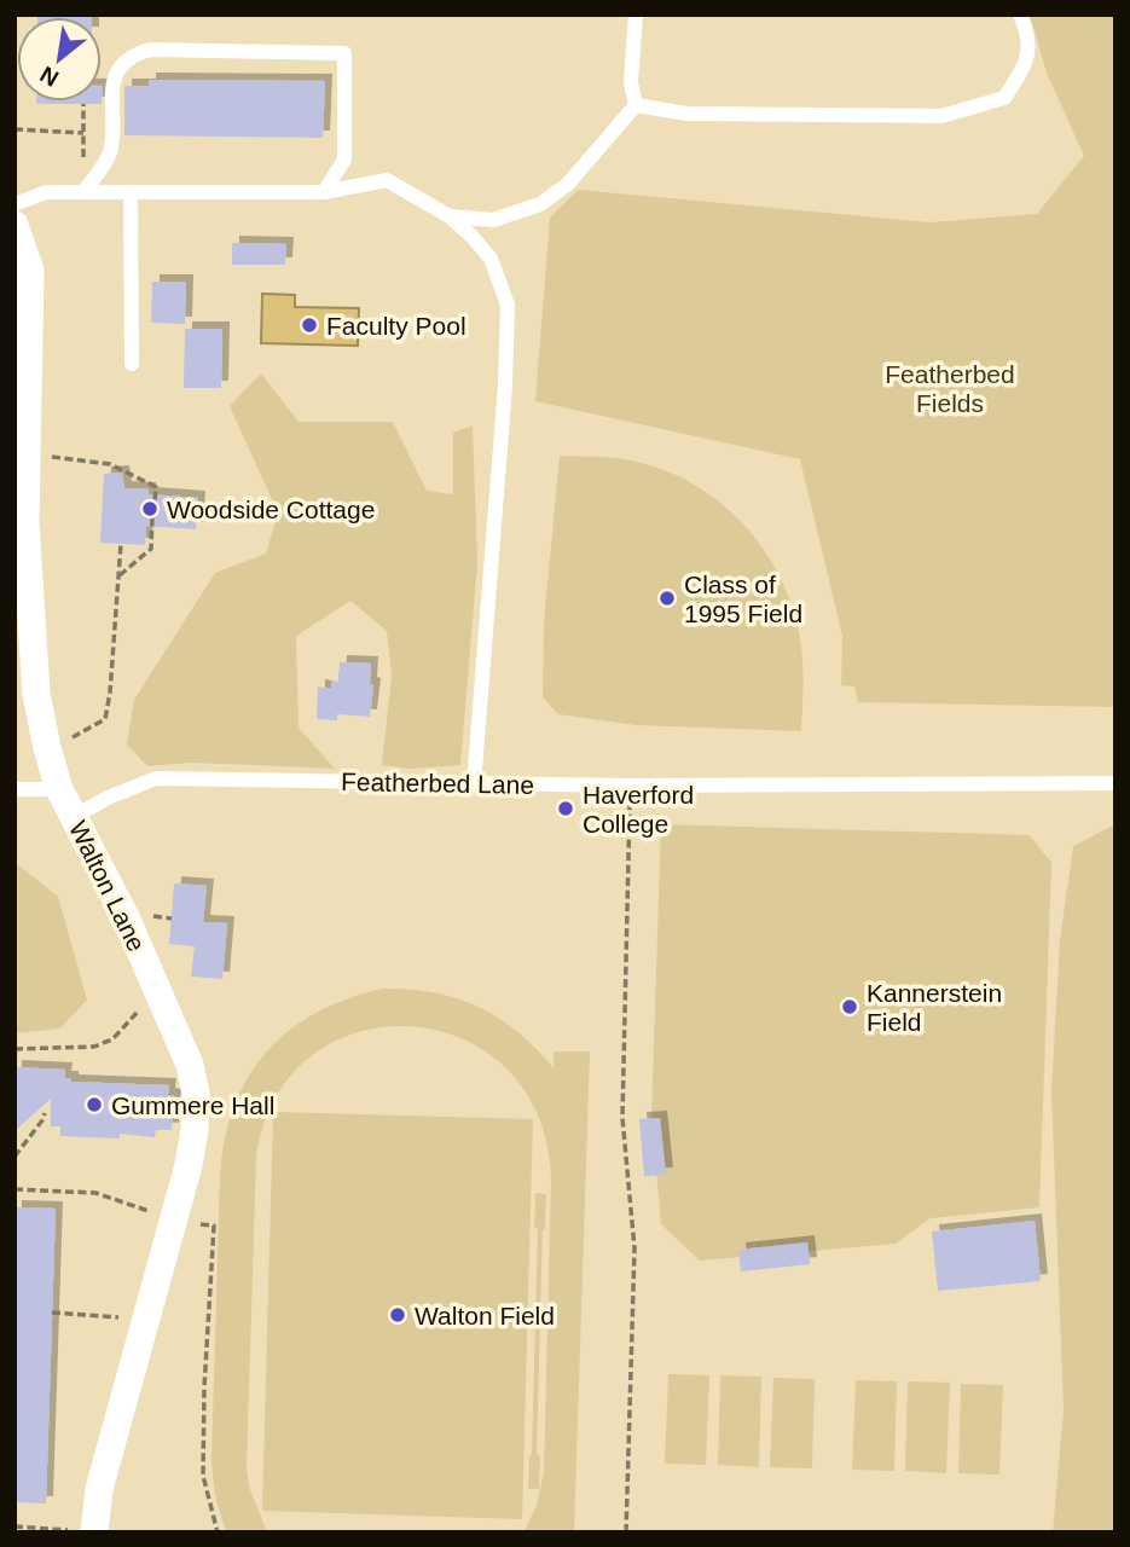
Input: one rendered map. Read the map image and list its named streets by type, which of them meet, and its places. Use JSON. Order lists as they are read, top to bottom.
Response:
{
  "streets": {
    "street": ["Walton Lane"],
    "lane": ["Featherbed Lane"]
  },
  "crossings": [
    ["Featherbed Lane", "Walton Lane"]
  ],
  "parks": ["Featherbed Fields"],
  "places": [
    "Faculty Pool",
    "Woodside Cottage",
    "Class of 1995 Field",
    "Haverford College",
    "Kannerstein Field",
    "Gummere Hall",
    "Walton Field"
  ],
  "north": "bottom left"
}
